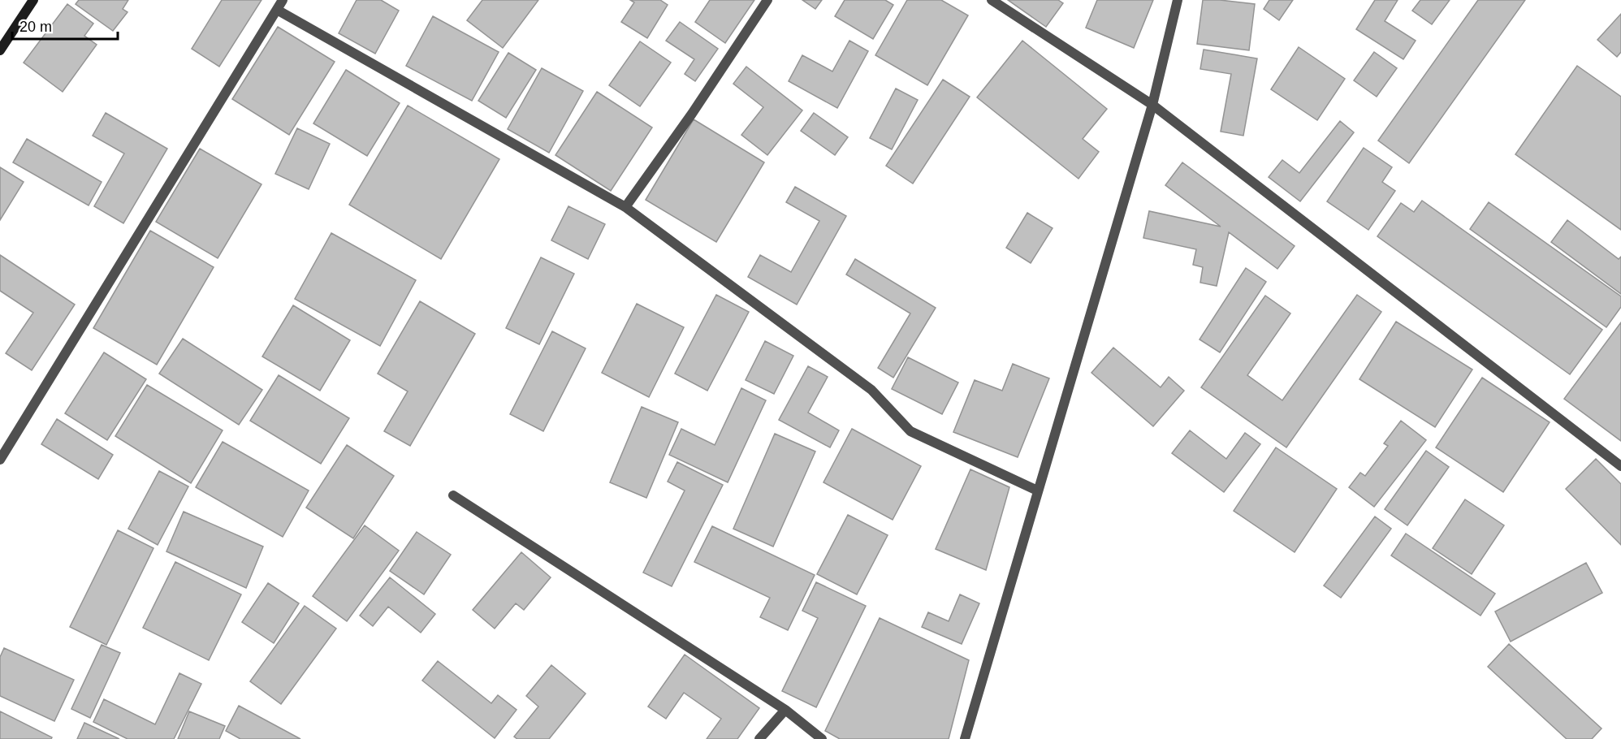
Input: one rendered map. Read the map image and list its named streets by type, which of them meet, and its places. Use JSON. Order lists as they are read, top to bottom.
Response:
{
  "scale_bar": "20 m"
}
